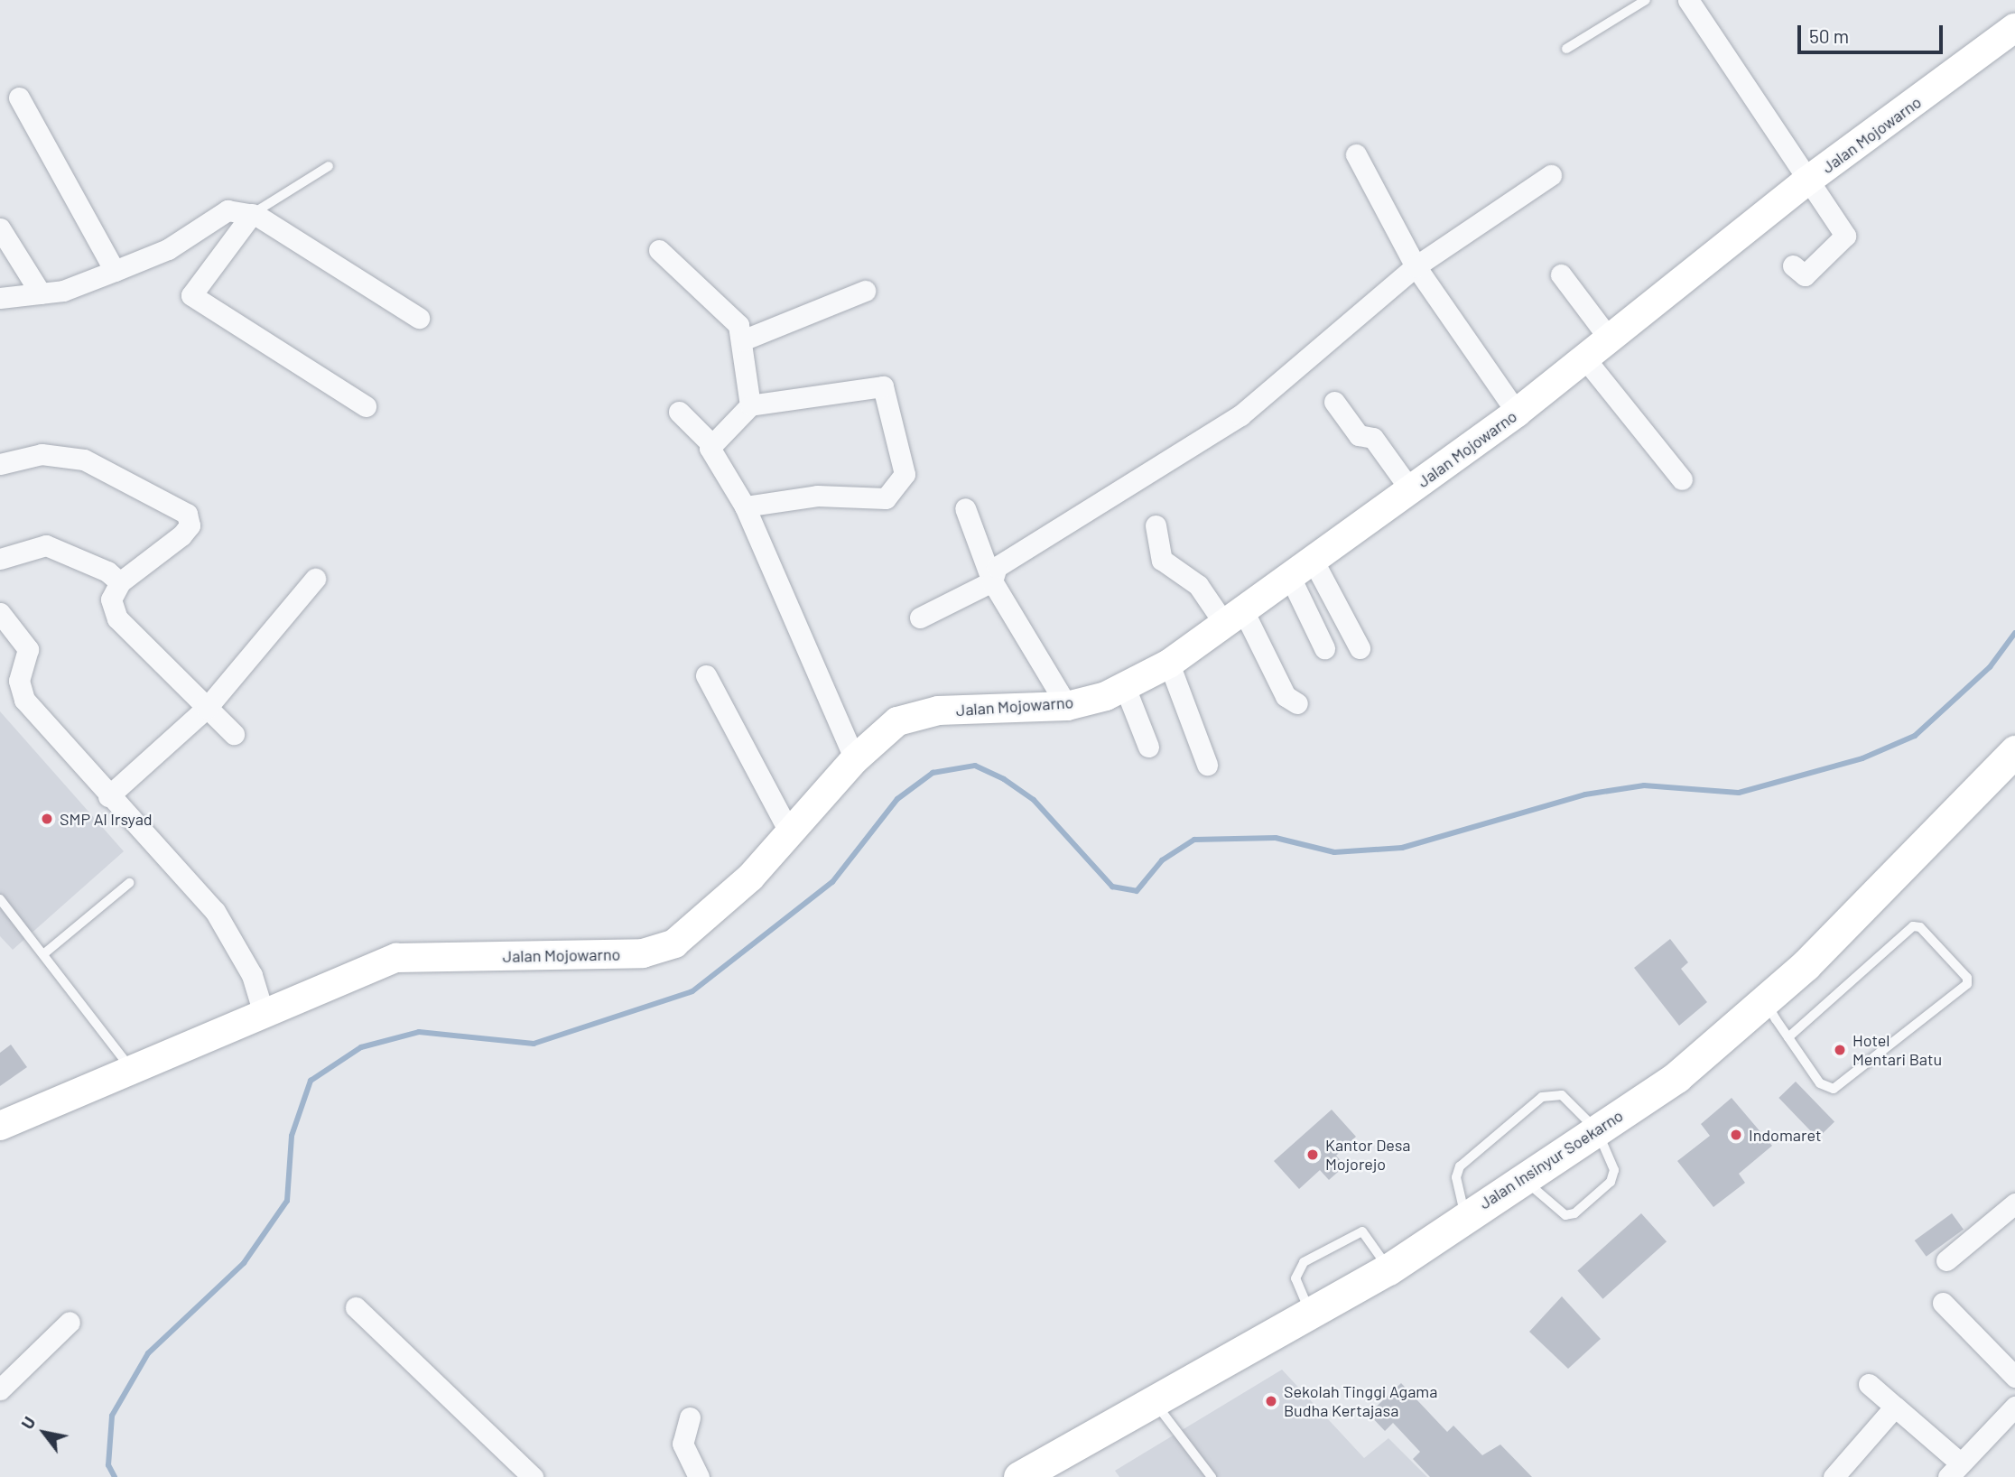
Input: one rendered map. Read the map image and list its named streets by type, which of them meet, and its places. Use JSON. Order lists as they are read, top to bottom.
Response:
{
  "streets": {
    "main road": ["Jalan Insinyur Soekarno"],
    "street": ["Jalan Mojowarno"]
  },
  "places": [
    "SMP Al Irsyad",
    "Hotel Mentari Batu",
    "Indomaret",
    "Kantor Desa Mojorejo",
    "Sekolah Tinggi Agama Budha Kertajasa"
  ],
  "scale_bar": "50 m",
  "north": "top left"
}
